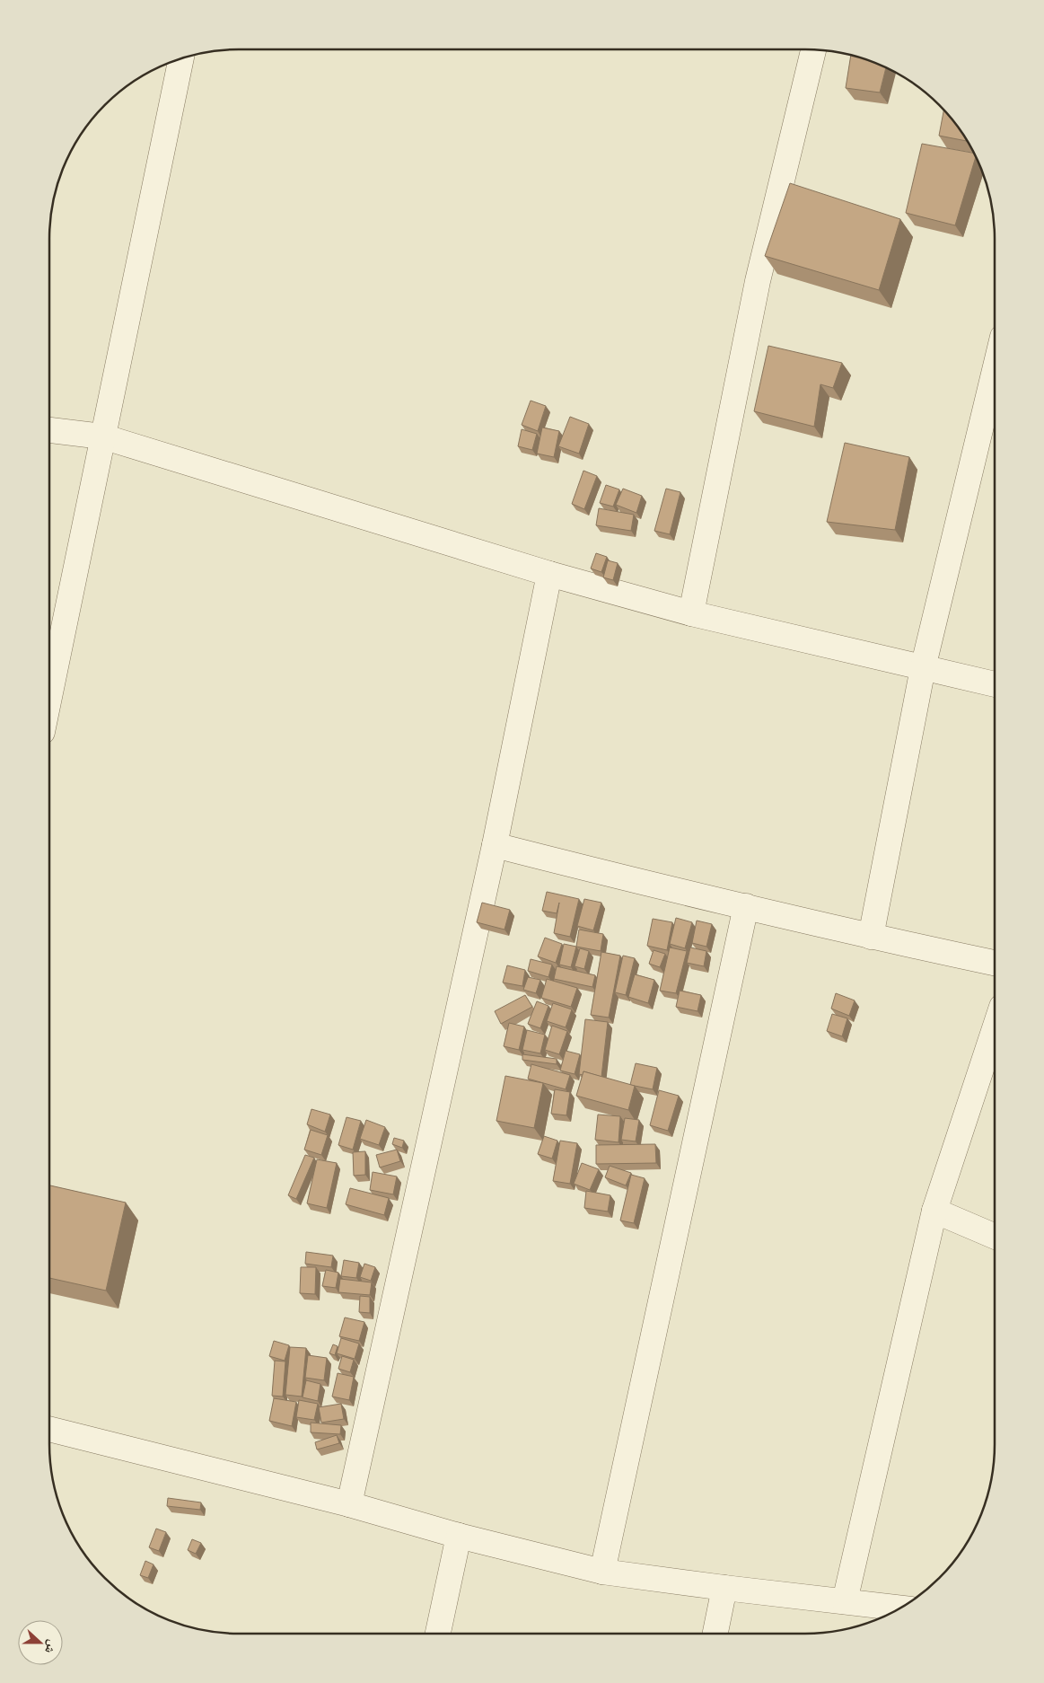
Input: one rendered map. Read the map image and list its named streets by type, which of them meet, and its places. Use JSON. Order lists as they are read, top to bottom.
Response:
{
  "north": "right"
}
